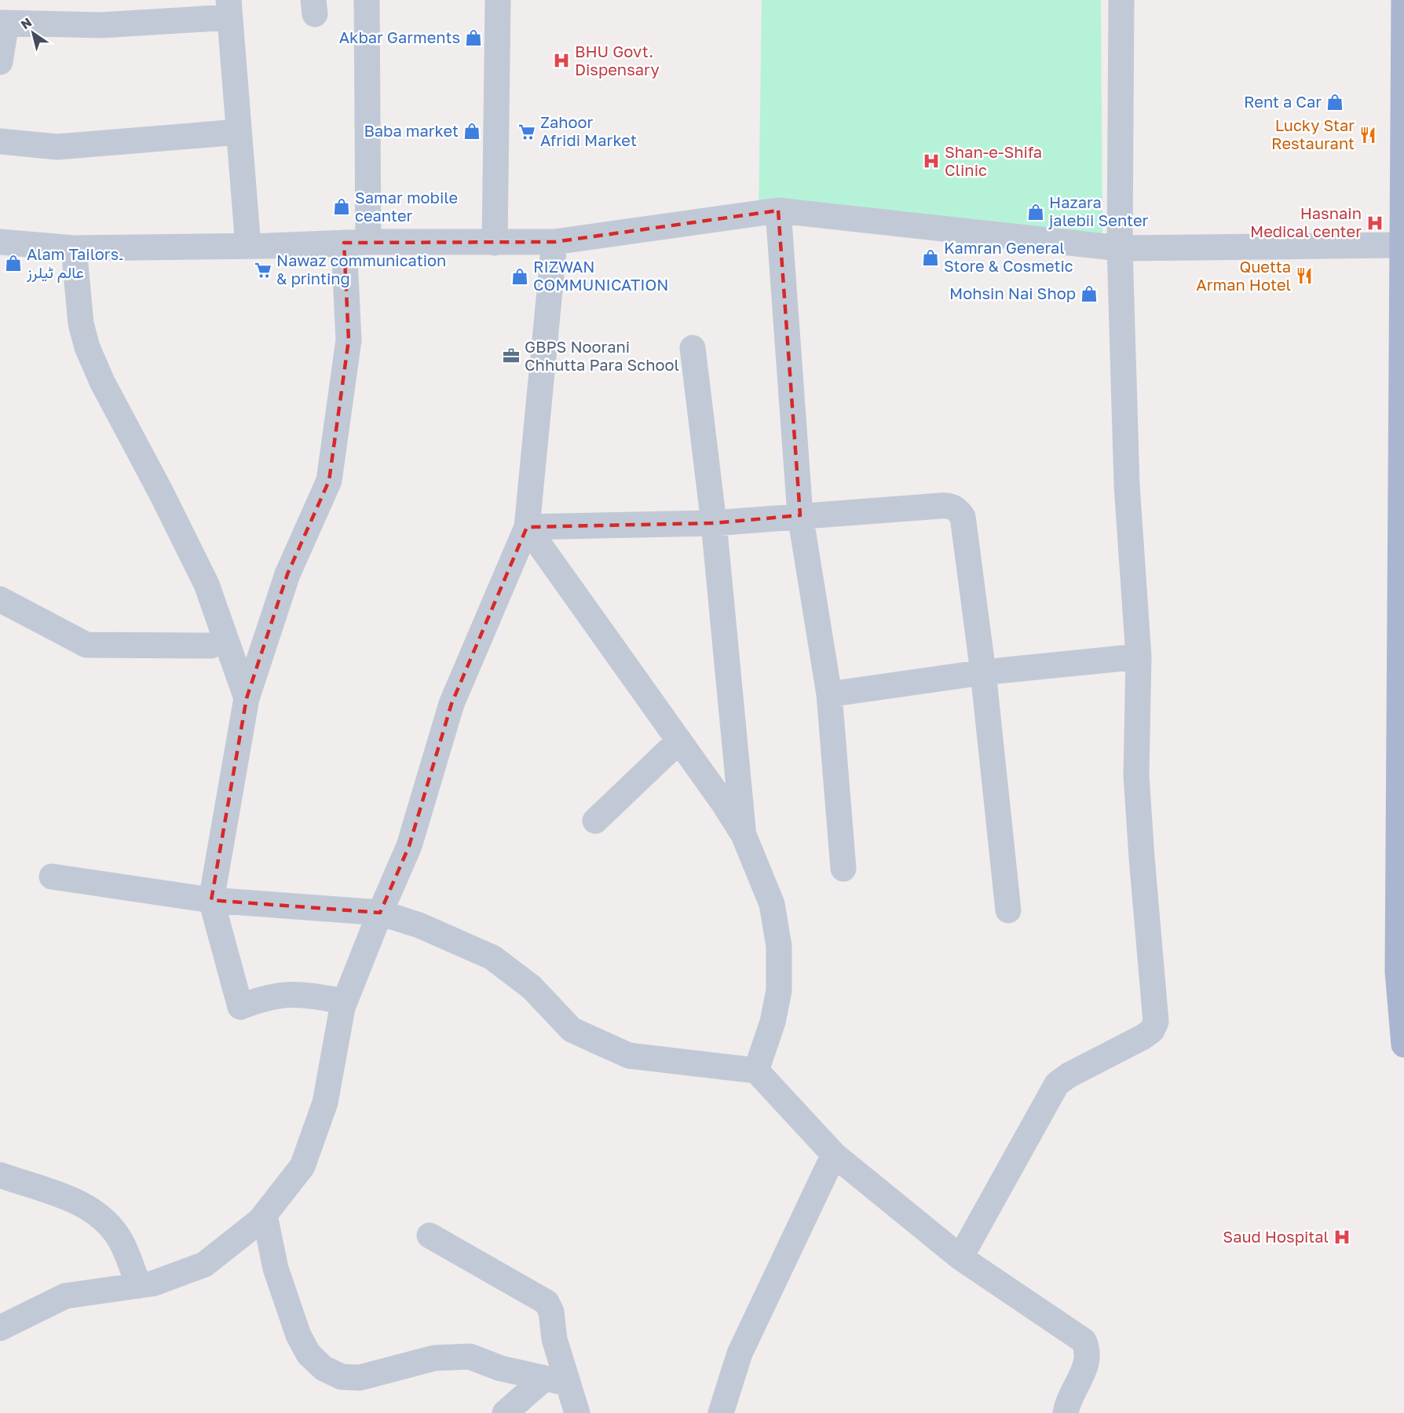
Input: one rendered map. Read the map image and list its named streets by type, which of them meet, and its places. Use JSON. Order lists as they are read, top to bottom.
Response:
{
  "places": {
    "shop": [
      "Akbar Garments",
      "Rent a Car",
      "Baba market",
      "Samar mobile ceanter",
      "Hazara jalebii Senter",
      "Kamran General Store & Cosmetic",
      "Alam Tailors۔ عالم ٹیلرز",
      "RIZWAN COMMUNICATION",
      "Mohsin Nai Shop"
    ],
    "hospital": [
      "BHU Govt. Dispensary",
      "Shan-e-Shifa Clinic",
      "Hasnain Medical center",
      "Saud Hospital"
    ],
    "supermarket": ["Zahoor Afridi Market", "Nawaz communication & printing"],
    "restaurant": ["Lucky Star Restaurant", "Quetta Arman Hotel"],
    "office": ["GBPS Noorani Chhutta Para School"]
  },
  "north": "top left"
}
